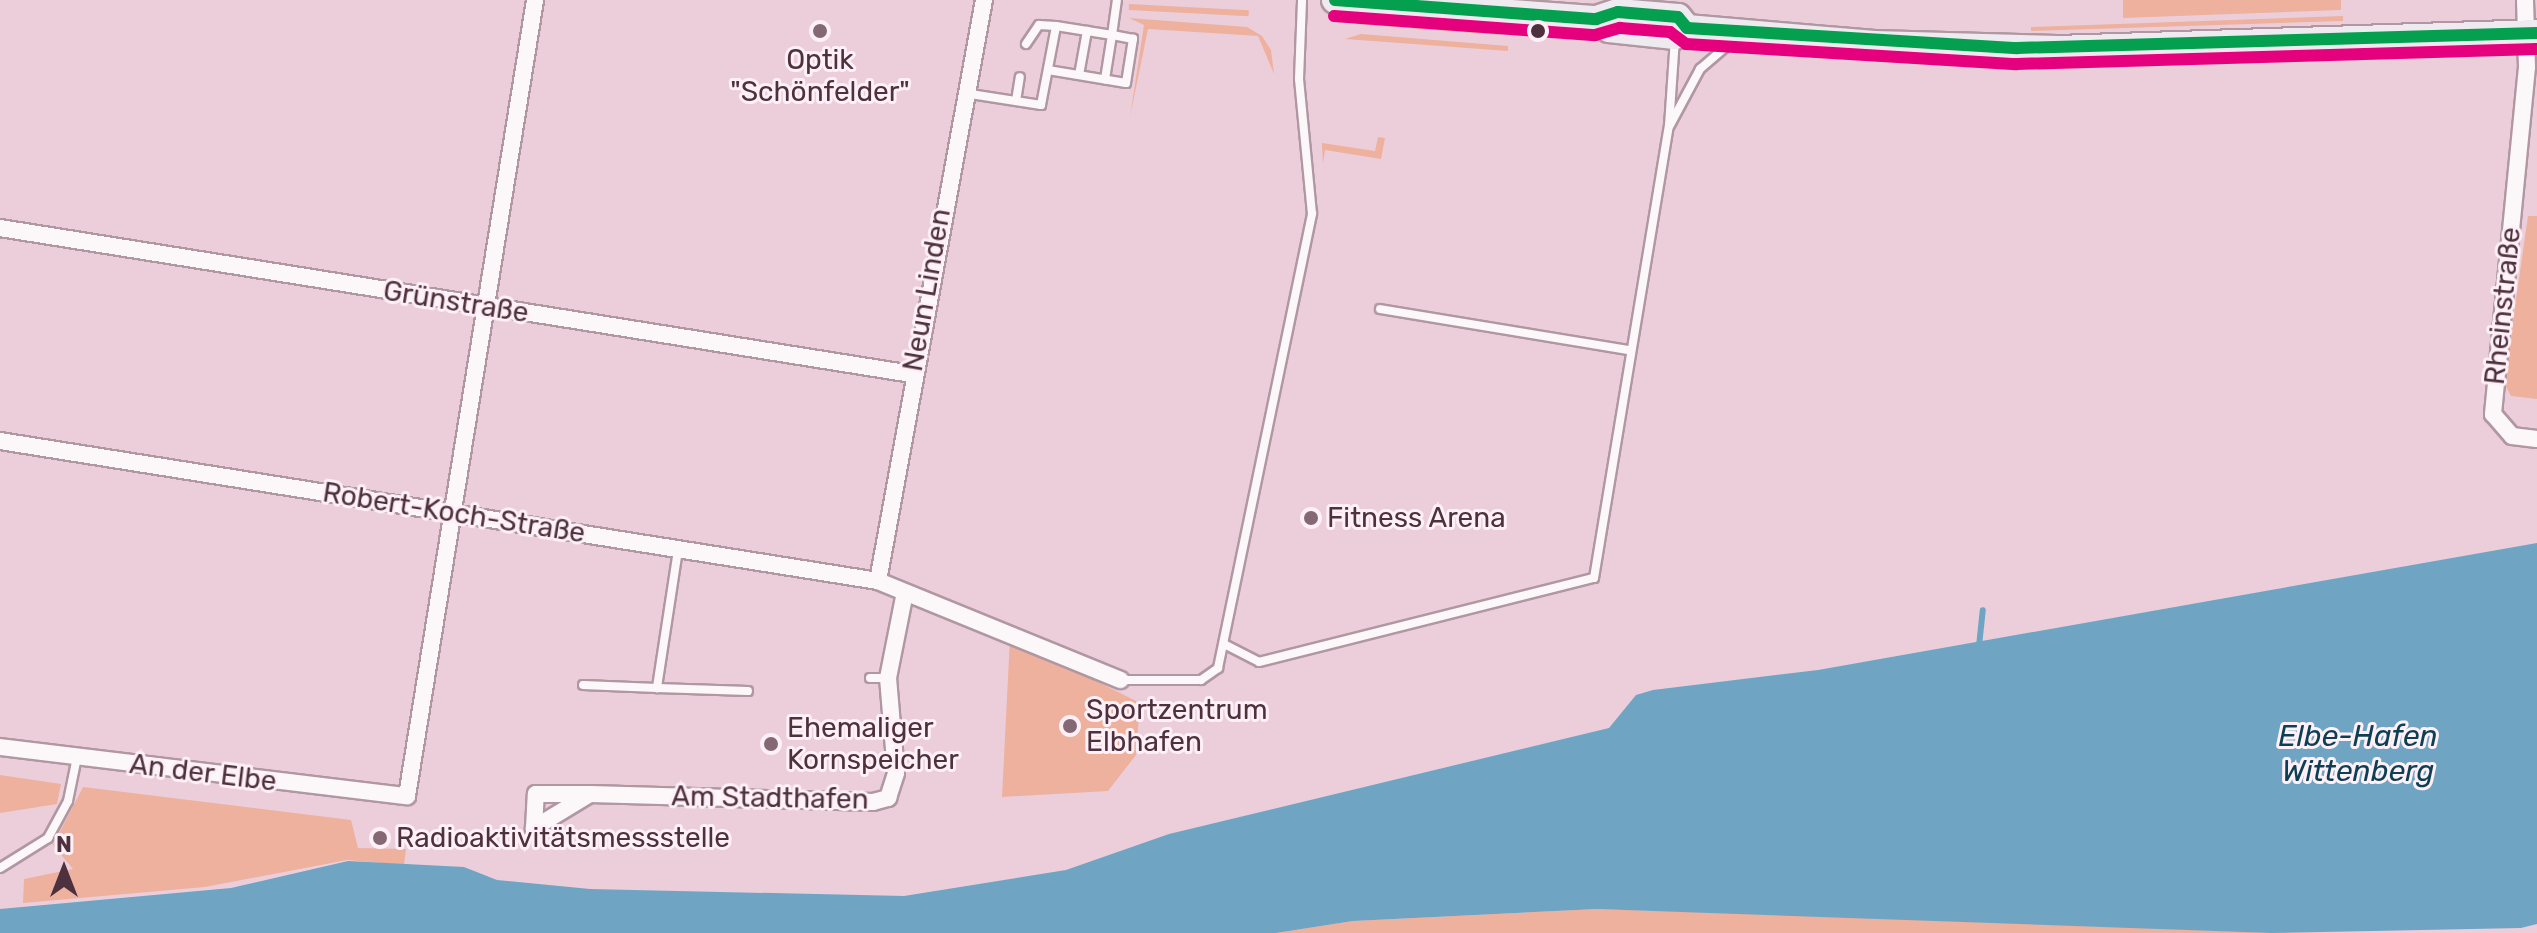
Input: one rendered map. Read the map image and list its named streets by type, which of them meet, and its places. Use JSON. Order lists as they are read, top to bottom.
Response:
{
  "streets": {
    "street": [
      "Neun Linden",
      "Grünstraße",
      "Rheinstraße",
      "Robert-Koch-Straße",
      "An der Elbe",
      "Am Stadthafen"
    ]
  },
  "crossings": [
    ["Neun Linden", "Grünstraße"],
    ["Neun Linden", "Robert-Koch-Straße"],
    ["Robert-Koch-Straße", "An der Elbe"],
    ["Robert-Koch-Straße", "Am Stadthafen"]
  ],
  "water": ["Elbe-Hafen Wittenberg"],
  "places": [
    "Optik \"Schönfelder\"",
    "Fitness Arena",
    "Sportzentrum Elbhafen",
    "Ehemaliger Kornspeicher",
    "Radioaktivitätsmessstelle"
  ],
  "north": "top"
}
